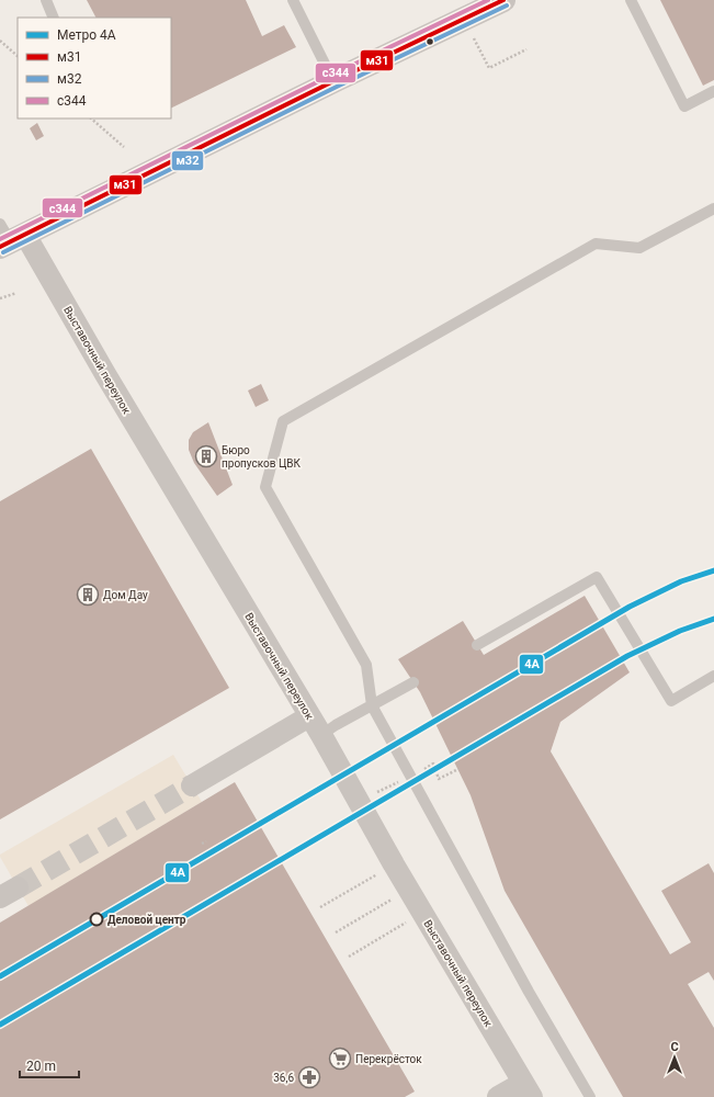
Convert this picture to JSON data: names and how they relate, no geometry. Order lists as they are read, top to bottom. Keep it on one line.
{"streets":{"street":["Выставочный переулок"]},"places":{"building":["Бюро пропусков ЦВК","Дом Дау"],"other":["Деловой центр"],"supermarket":["Перекрёсток"],"pharmacy":["36,6"]},"lines":["transit line м31","transit line с344","transit line м32","metro line 4А"],"legend":["Метро 4А","м31","м32","с344"],"scale_bar":"20 m","north":"top"}
